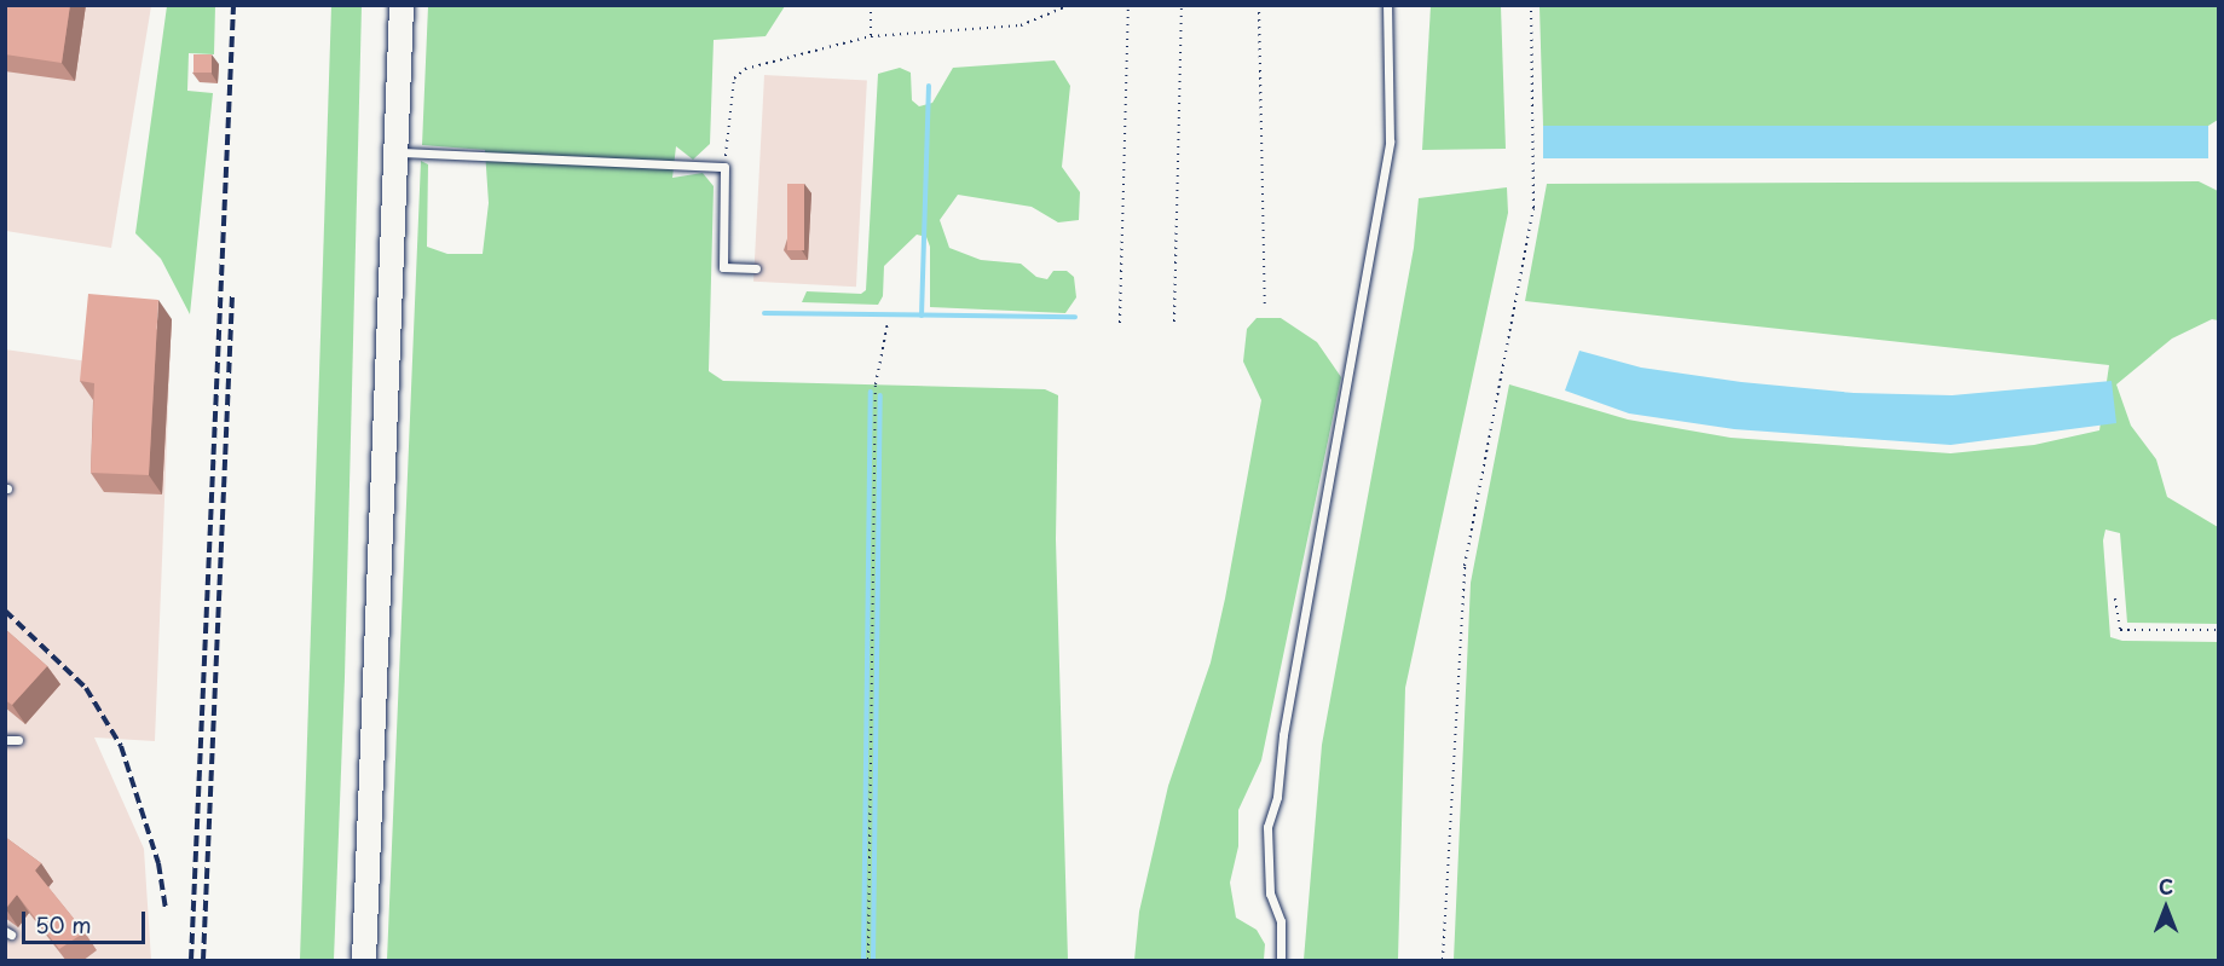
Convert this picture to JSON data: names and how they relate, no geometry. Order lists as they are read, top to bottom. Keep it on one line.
{"scale_bar":"50 m","north":"top"}
